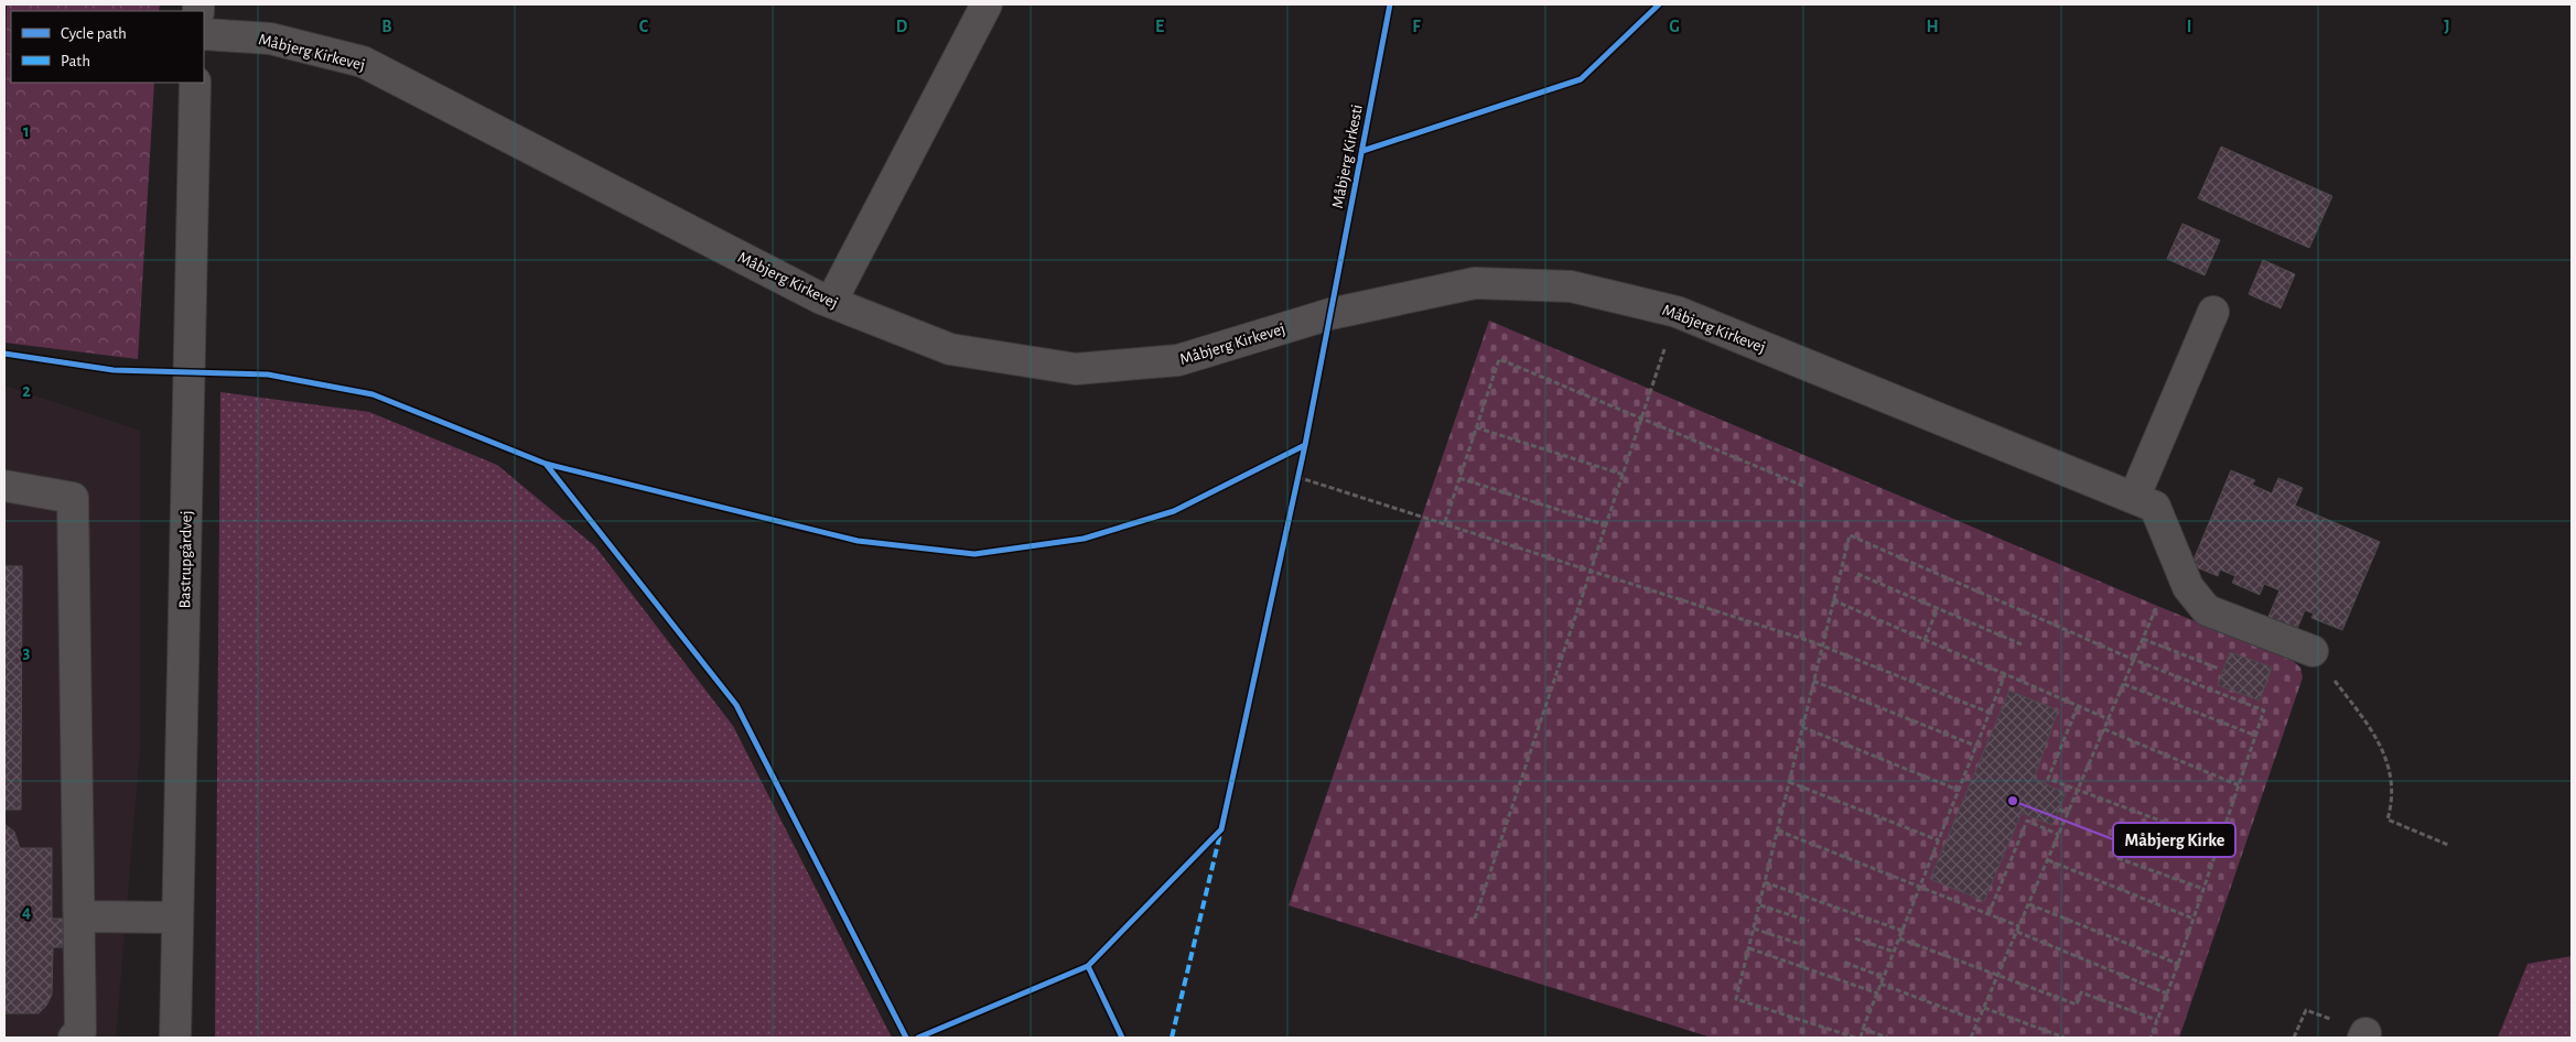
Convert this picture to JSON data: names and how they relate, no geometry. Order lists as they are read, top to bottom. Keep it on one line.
{"streets":{"street":["Måbjerg Kirkevej","Bastrupgårdvej"],"cycle path":["Måbjerg Kirkesti"]},"places":["Måbjerg Kirke"],"legend":["Cycle path","Path"],"grid":{"columns":["B","C","D","E","F","G","H","I","J"],"rows":["1","2","3","4"]}}
